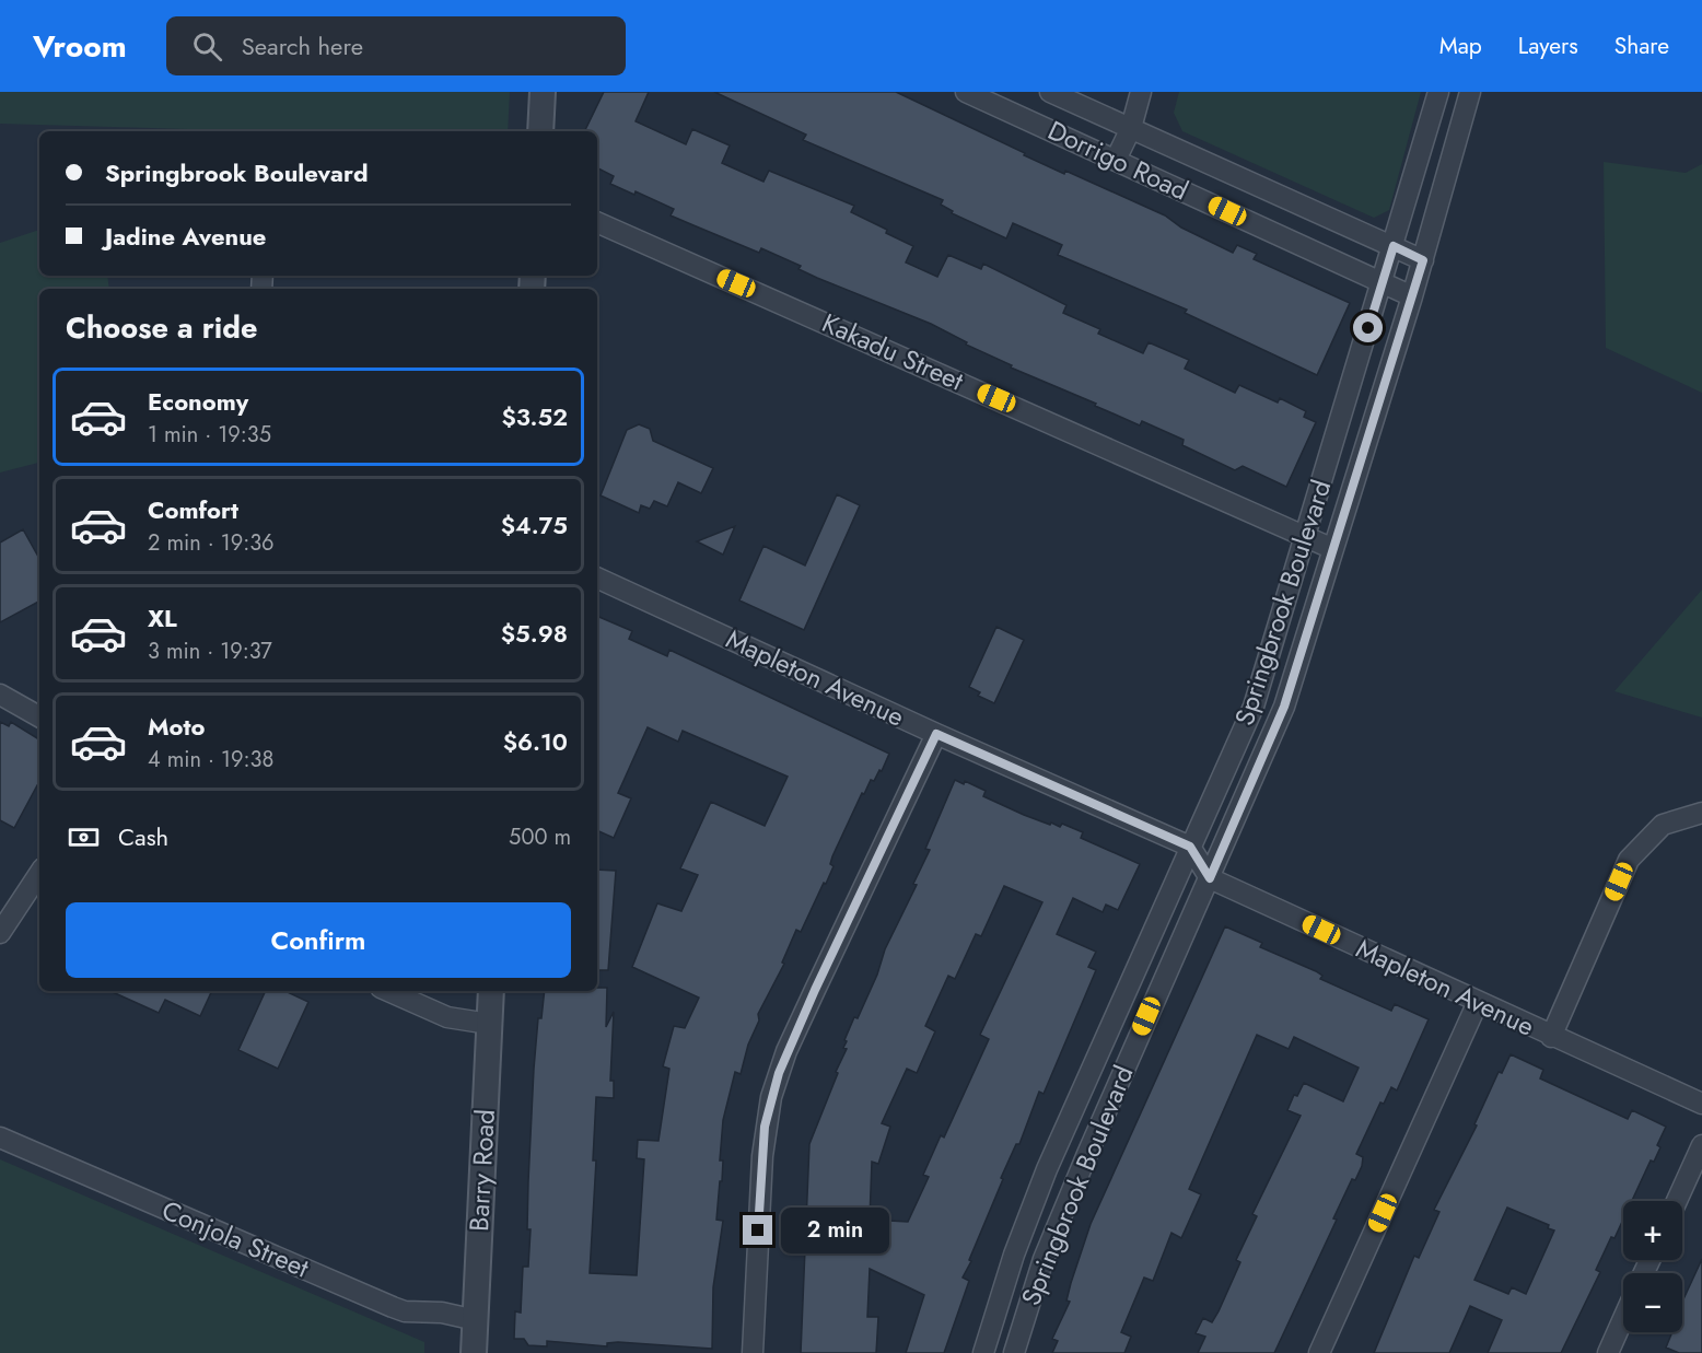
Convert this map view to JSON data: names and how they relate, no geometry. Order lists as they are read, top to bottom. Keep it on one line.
{"streets":{"street":["Dorrigo Road","Kakadu Street","Springbrook Boulevard","Mapleton Avenue","Barry Road","Conjola Street"]},"crossings":[["Dorrigo Road","Springbrook Boulevard"],["Kakadu Street","Springbrook Boulevard"],["Springbrook Boulevard","Mapleton Avenue"],["Barry Road","Conjola Street"]],"page":{"header":"Vroom","search":"Search here","nav":["Map","Layers","Share"],"banner":["Springbrook Boulevard","Jadine Avenue"],"heading":"Choose a ride","list":[{"name":"Economy","note":"1 min · 19:35","value":"$3.52"},{"name":"Comfort","note":"2 min · 19:36","value":"$4.75"},{"name":"XL","note":"3 min · 19:37","value":"$5.98"},{"name":"Moto","note":"4 min · 19:38","value":"$6.10"}],"pay":["Cash","500 m"],"buttons":"Confirm","map_buttons":["+","−"],"bubble":"2 min"}}
